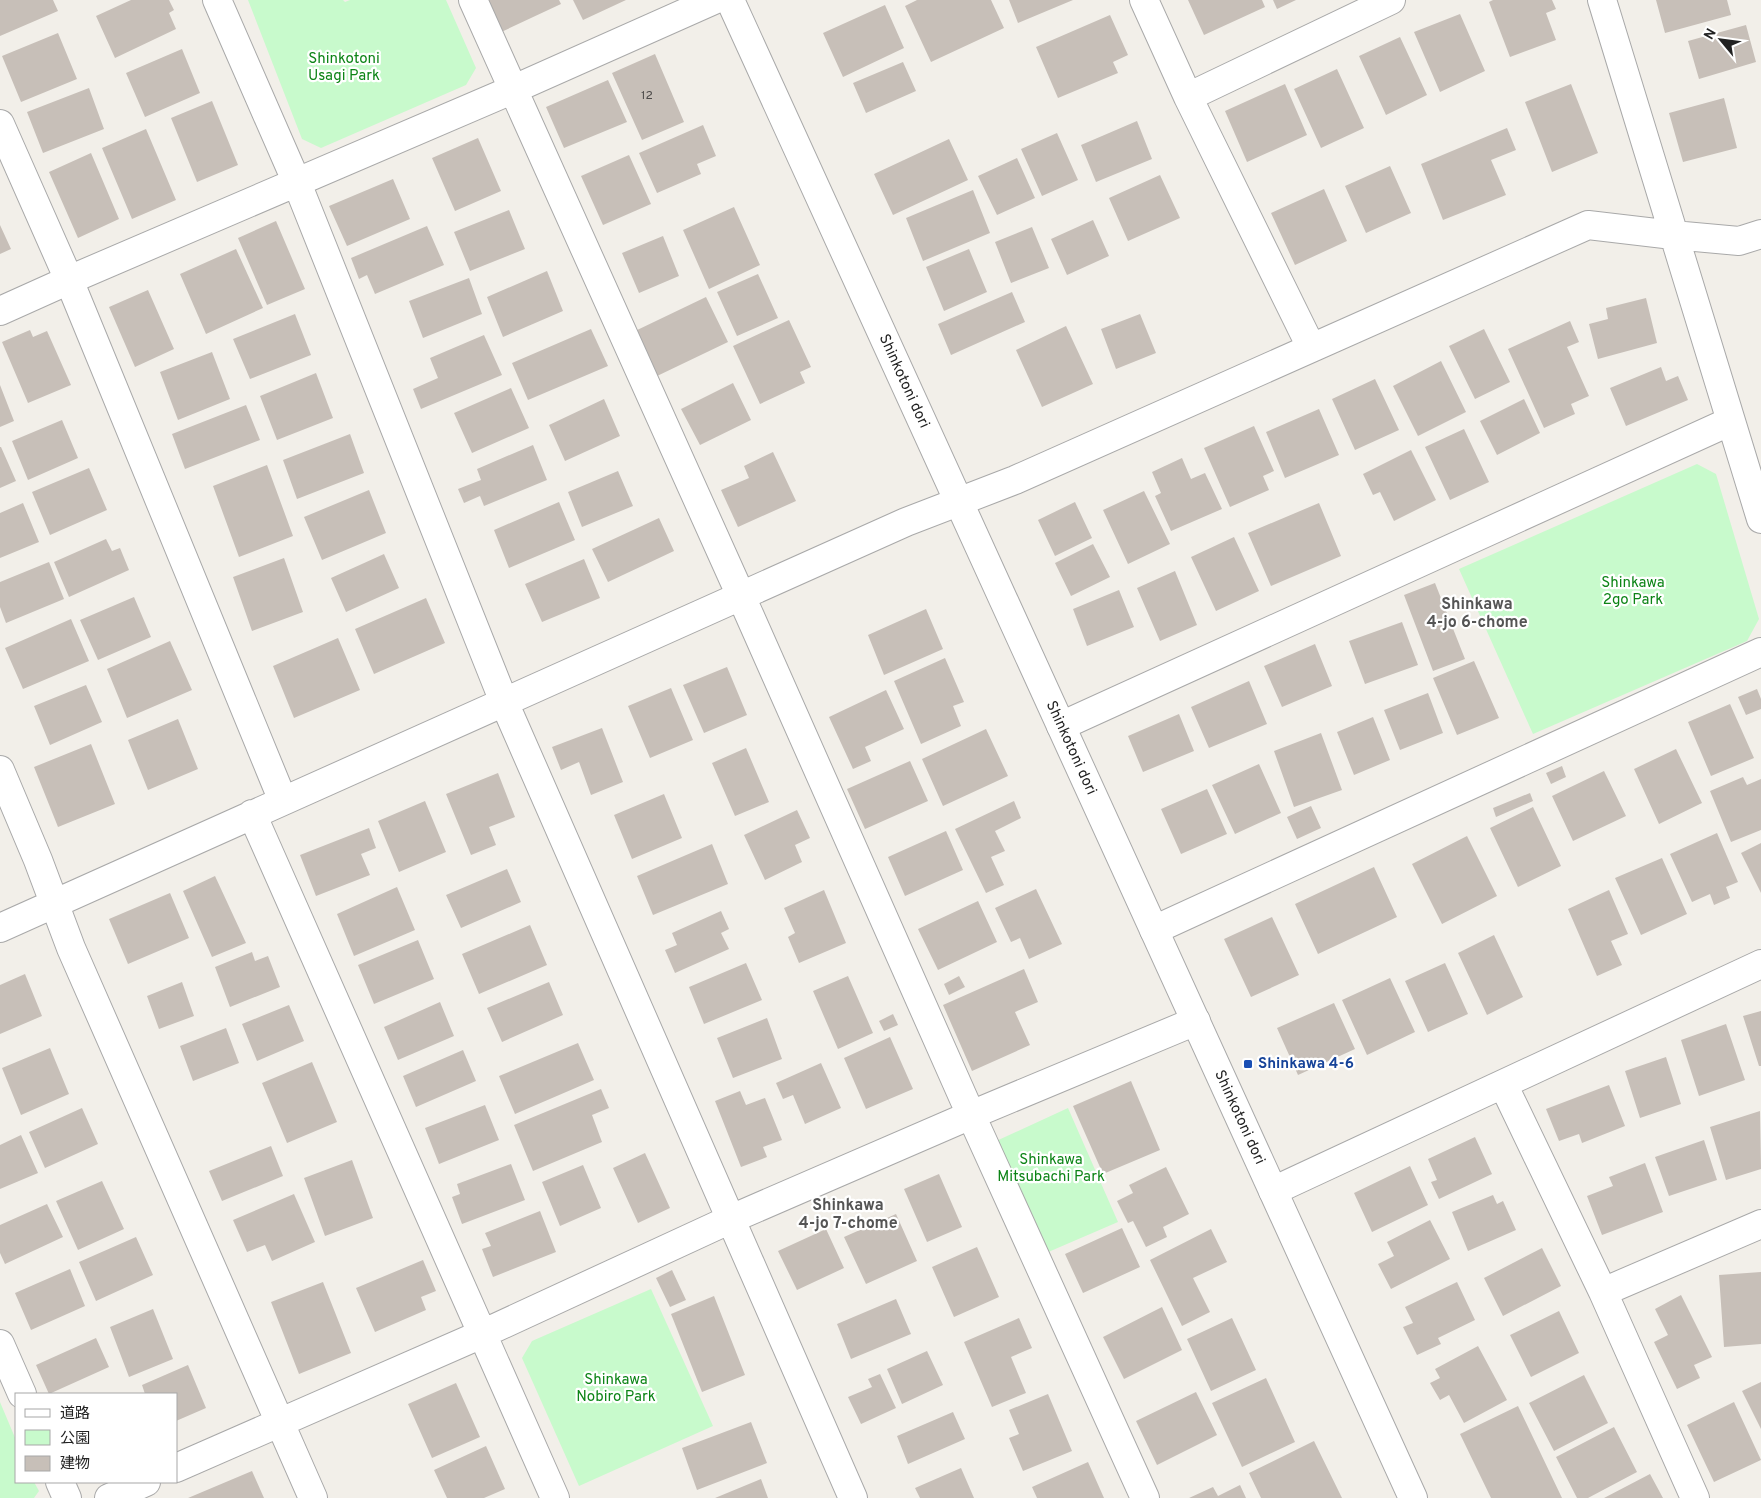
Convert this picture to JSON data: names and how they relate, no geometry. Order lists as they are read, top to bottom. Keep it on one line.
{"streets":{"street":["Shinkotoni dori"]},"districts":["Shinkawa 4-jo 6-chome","Shinkawa 4-jo 7-chome"],"parks":["Shinkotoni Usagi Park","Shinkawa 2go Park","Shinkawa Mitsubachi Park","Shinkawa Nobiro Park"],"places":{"transit":["Shinkawa 4-6"]},"house_numbers":["12"],"legend":["道路","公園","建物"],"north":"top left"}
